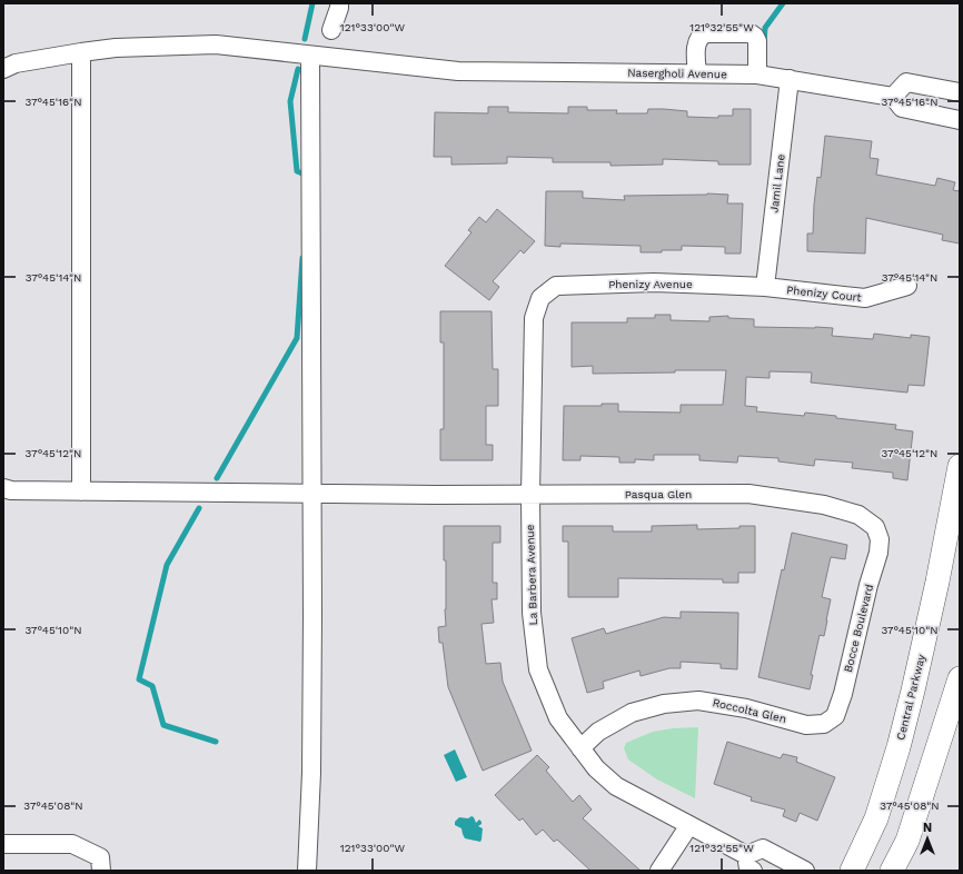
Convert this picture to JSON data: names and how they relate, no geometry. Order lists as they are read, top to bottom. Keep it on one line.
{"streets":{"main road":["Central Parkway"],"street":["Nasergholi Avenue","Jamil Lane","Phenizy Avenue","Phenizy Court","Pasqua Glen","La Barbera Avenue","Bocce Boulevard","Roccolta Glen"]},"crossings":[["Nasergholi Avenue","Jamil Lane"],["Jamil Lane","Phenizy Avenue"],["Jamil Lane","Phenizy Court"],["Phenizy Avenue","Phenizy Court"],["Phenizy Avenue","La Barbera Avenue"],["Pasqua Glen","La Barbera Avenue"],["Pasqua Glen","Bocce Boulevard"],["La Barbera Avenue","Roccolta Glen"],["Bocce Boulevard","Roccolta Glen"]],"north":"top","coordinates":["121°33'00\"W","121°32'55\"W","37°45'16\"N","37°45'14\"N","37°45'12\"N","37°45'10\"N","37°45'08\"N"]}
